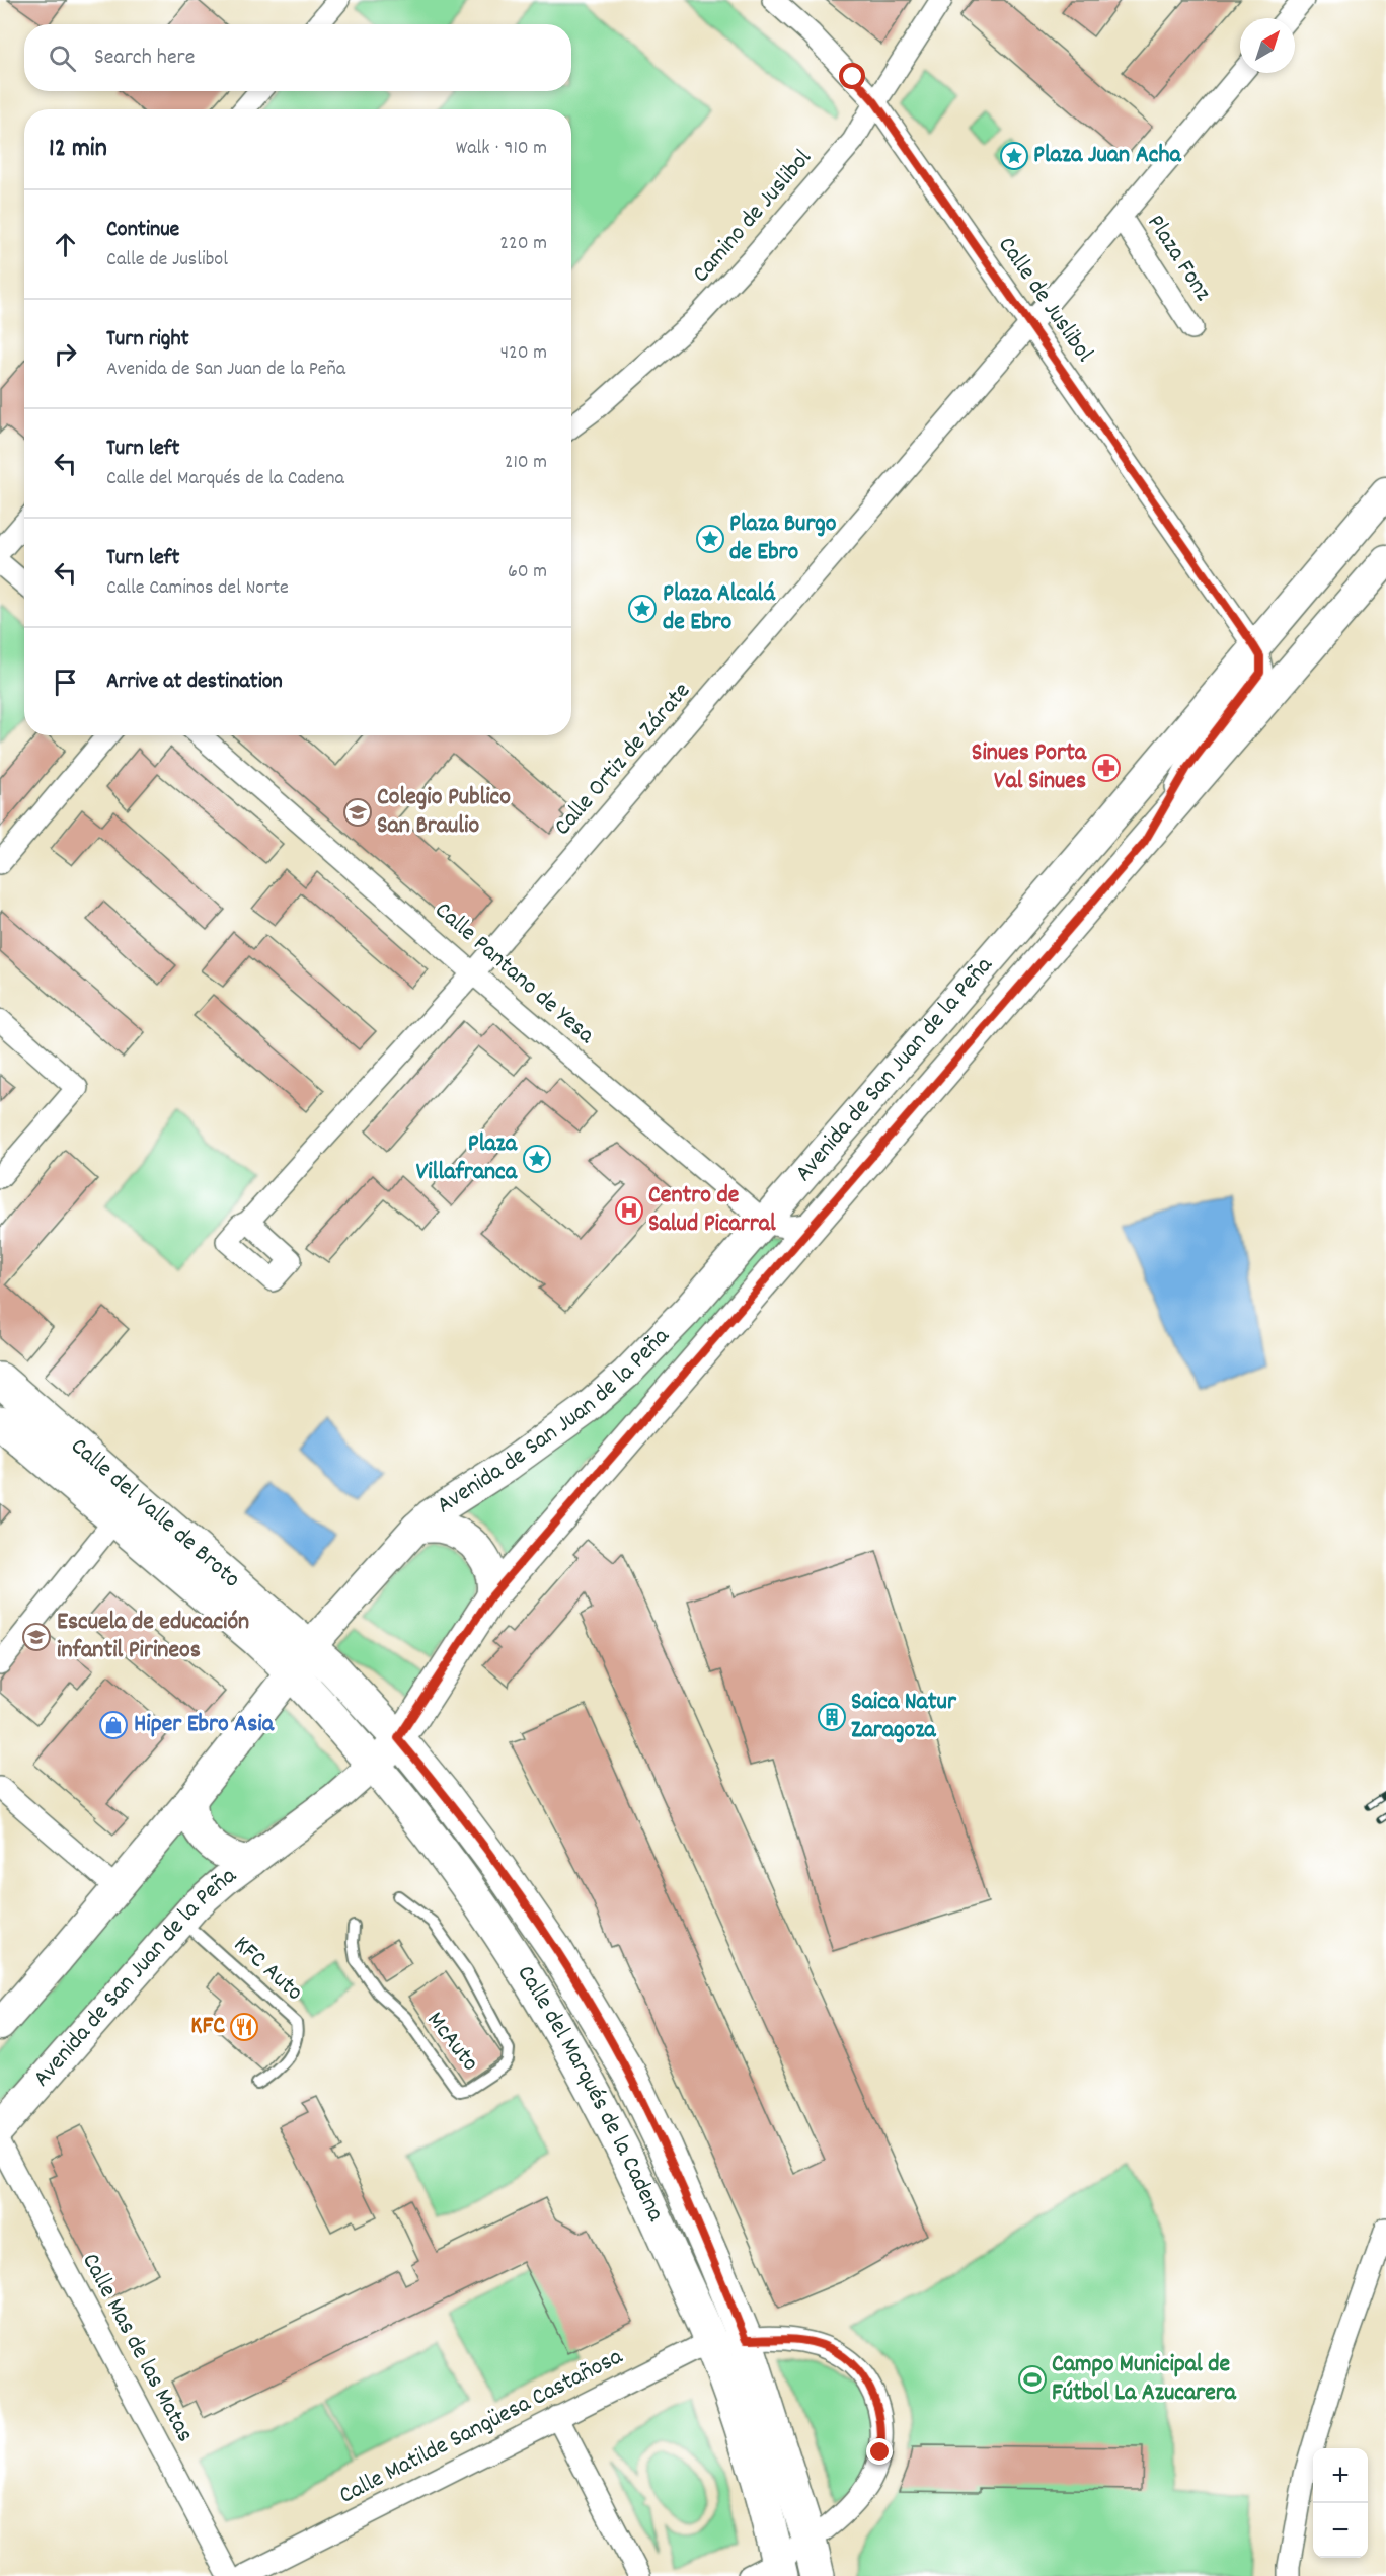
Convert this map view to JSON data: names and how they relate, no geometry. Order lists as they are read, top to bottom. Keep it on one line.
{"streets":{"main road":["Avenida de San Juan de la Peña","Calle del Valle de Broto","Calle del Marqués de la Cadena"],"street":["Camino de Juslibol","Plaza Fonz","Calle de Juslibol","Calle Ortiz de Zárate","Calle Pantano de Yesa","Calle Mas de las Matas","Calle Matilde Sangüesa Castañosa"],"lane":["KFC Auto","McAuto"]},"crossings":[["Camino de Juslibol","Calle de Juslibol"],["Plaza Fonz","Calle Ortiz de Zárate"],["Calle de Juslibol","Calle Ortiz de Zárate"],["Calle de Juslibol","Avenida de San Juan de la Peña"],["Calle Ortiz de Zárate","Calle Pantano de Yesa"],["Calle Pantano de Yesa","Avenida de San Juan de la Peña"],["Avenida de San Juan de la Peña","Calle del Valle de Broto"],["Avenida de San Juan de la Peña","KFC Auto"],["Avenida de San Juan de la Peña","Calle del Marqués de la Cadena"],["Calle del Valle de Broto","Calle del Marqués de la Cadena"],["Calle del Marqués de la Cadena","Calle Matilde Sangüesa Castañosa"]],"places":{"place":["Plaza Juan Acha","Plaza Burgo de Ebro","Plaza Alcalá de Ebro","Plaza Villafranca"],"pharmacy":["Sinues Porta Val Sinues"],"school or university":["Colegio Publico San Braulio","Escuela de educación infantil Pirineos"],"hospital":["Centro de Salud Picarral"],"building":["Saica Natur Zaragoza"],"shop":["Hiper Ebro Asia"],"restaurant":["KFC"],"sports":["Campo Municipal de Fútbol La Azucarera"]},"north":"top right","page":{"search":"Search here","heading":["12 min","Walk · 910 m"],"list":[["Continue","Calle de Juslibol","220 m"],["Turn right","Avenida de San Juan de la Peña","420 m"],["Turn left","Calle del Marqués de la Cadena","210 m"],["Turn left","Calle Caminos del Norte","60 m"],"Arrive at destination"],"map_buttons":["+","−"]}}
